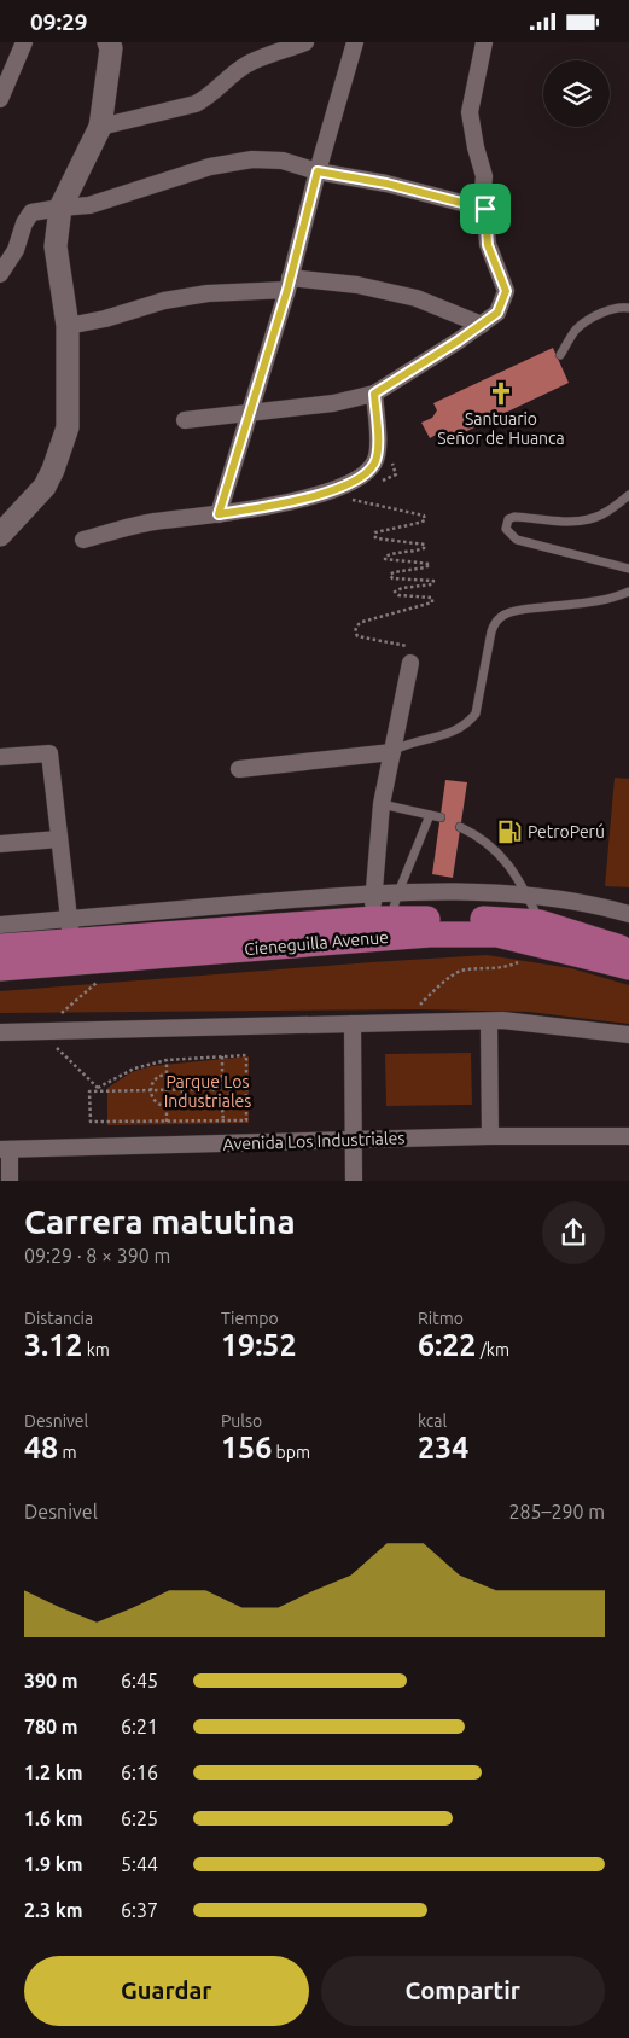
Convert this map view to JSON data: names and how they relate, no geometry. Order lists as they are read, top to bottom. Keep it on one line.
{"streets":{"main road":["Cieneguilla Avenue"],"street":["Avenida Los Industriales"]},"parks":["Parque Los Industriales"],"places":{"church":["Santuario Señor de Huanca"],"fuel station":["PetroPerú"]},"page":{"status":"09:29","heading":["Carrera matutina","09:29 · 8 × 390 m"],"stats":[["Distancia","3.12 km"],["Tiempo","19:52"],["Ritmo","6:22 /km"],["Desnivel","48 m"],["Pulso","156 bpm"],["kcal","234"]],"chart":["Desnivel","285–290 m"],"list":[{"name":"390 m","note":"6:45"},{"name":"780 m","note":"6:21"},{"name":"1.2 km","note":"6:16"},{"name":"1.6 km","note":"6:25"},{"name":"1.9 km","note":"5:44"},{"name":"2.3 km","note":"6:37"}],"buttons":["Guardar","Compartir"]}}
